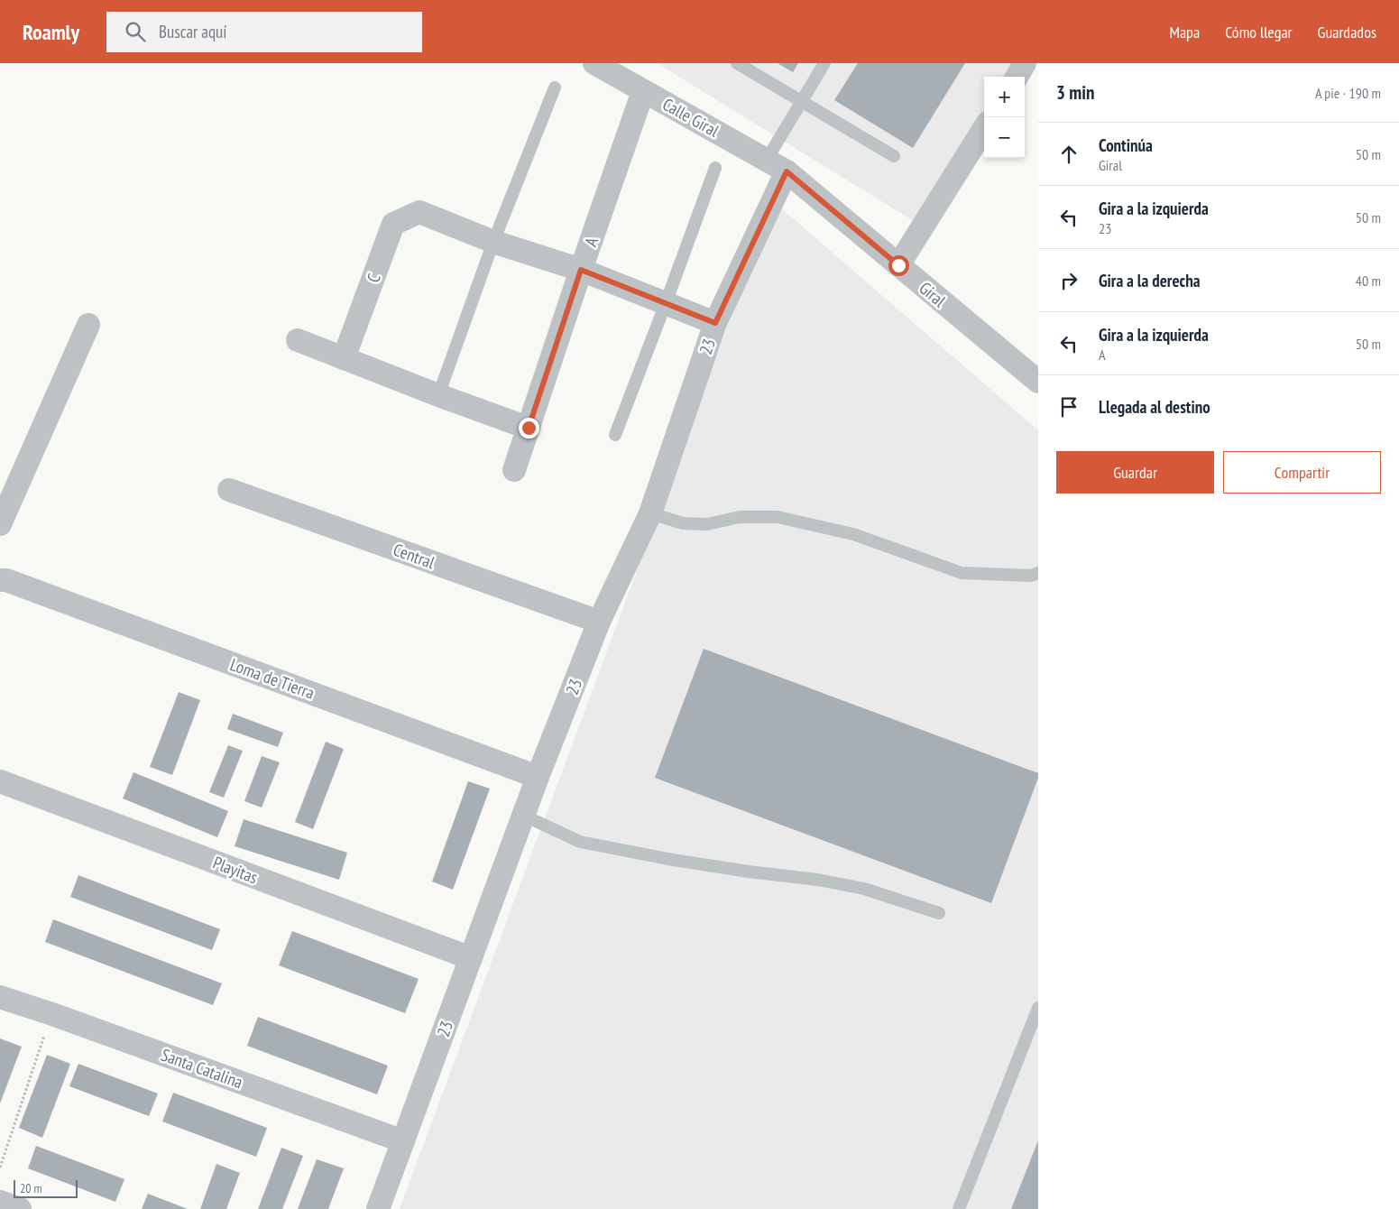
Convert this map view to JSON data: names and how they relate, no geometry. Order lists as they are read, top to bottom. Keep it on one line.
{"streets":{"street":["Calle Giral","A","C","Giral","23","Central","Loma de Tierra","Playitas","Santa Catalina"]},"crossings":[["Calle Giral","A"],["Calle Giral","Giral"],["Calle Giral","23"],["Giral","23"],["23","Central"],["23","Loma de Tierra"],["23","Playitas"],["23","Santa Catalina"]],"scale_bar":"20 m","page":{"header":"Roamly","search":"Buscar aquí","nav":["Mapa","Cómo llegar","Guardados"],"heading":["3 min","A pie · 190 m"],"map_buttons":["+","−"],"list":[["Continúa","Giral","50 m"],["Gira a la izquierda","23","50 m"],["Gira a la derecha","40 m"],["Gira a la izquierda","A","50 m"],"Llegada al destino"],"buttons":["Guardar","Compartir"],"scale":"20 m"}}
